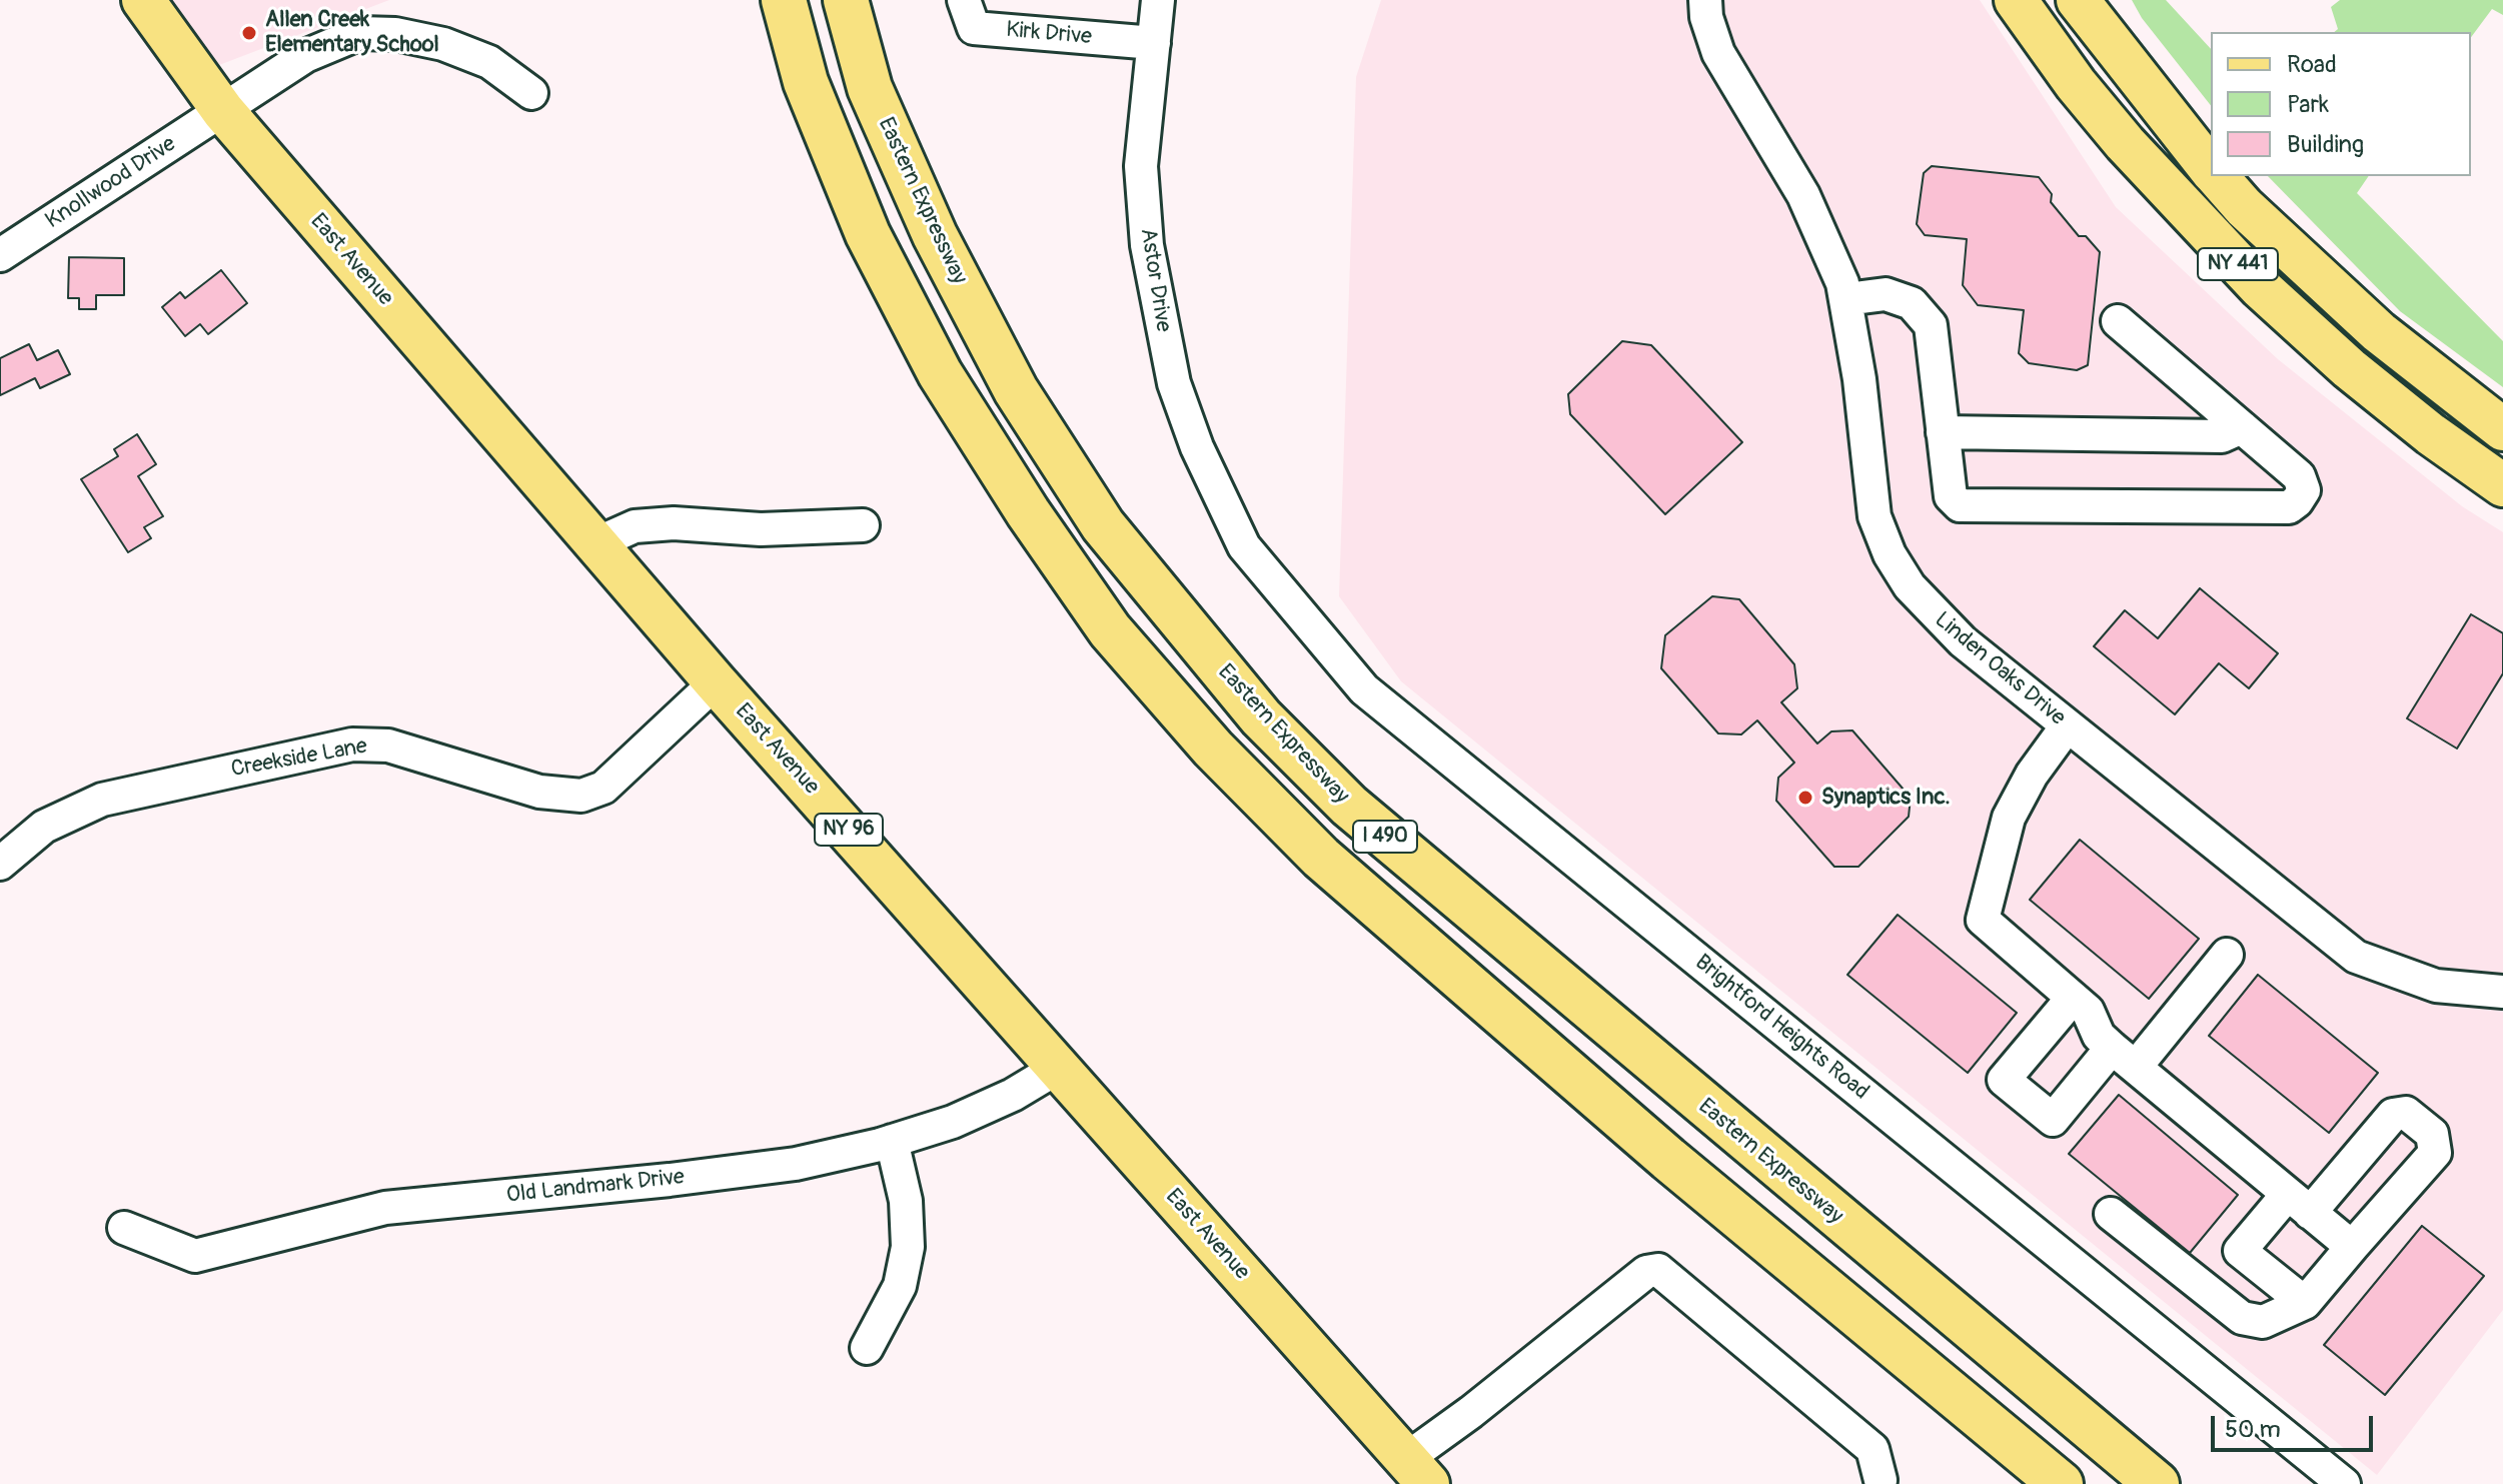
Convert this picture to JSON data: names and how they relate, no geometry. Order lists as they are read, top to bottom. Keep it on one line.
{"streets":{"highway":["Eastern Expressway","I 490"],"main road":["East Avenue","NY 441","NY 96"],"street":["Kirk Drive","Knollwood Drive","Astor Drive","Linden Oaks Drive","Creekside Lane","Brightford Heights Road","Old Landmark Drive"]},"crossings":[["Kirk Drive","Astor Drive"],["Knollwood Drive","East Avenue"],["East Avenue","Creekside Lane"],["East Avenue","Old Landmark Drive"],["Astor Drive","Brightford Heights Road"]],"places":["Allen Creek Elementary School","Synaptics Inc."],"legend":["Road","Park","Building"],"scale_bar":"50 m"}
